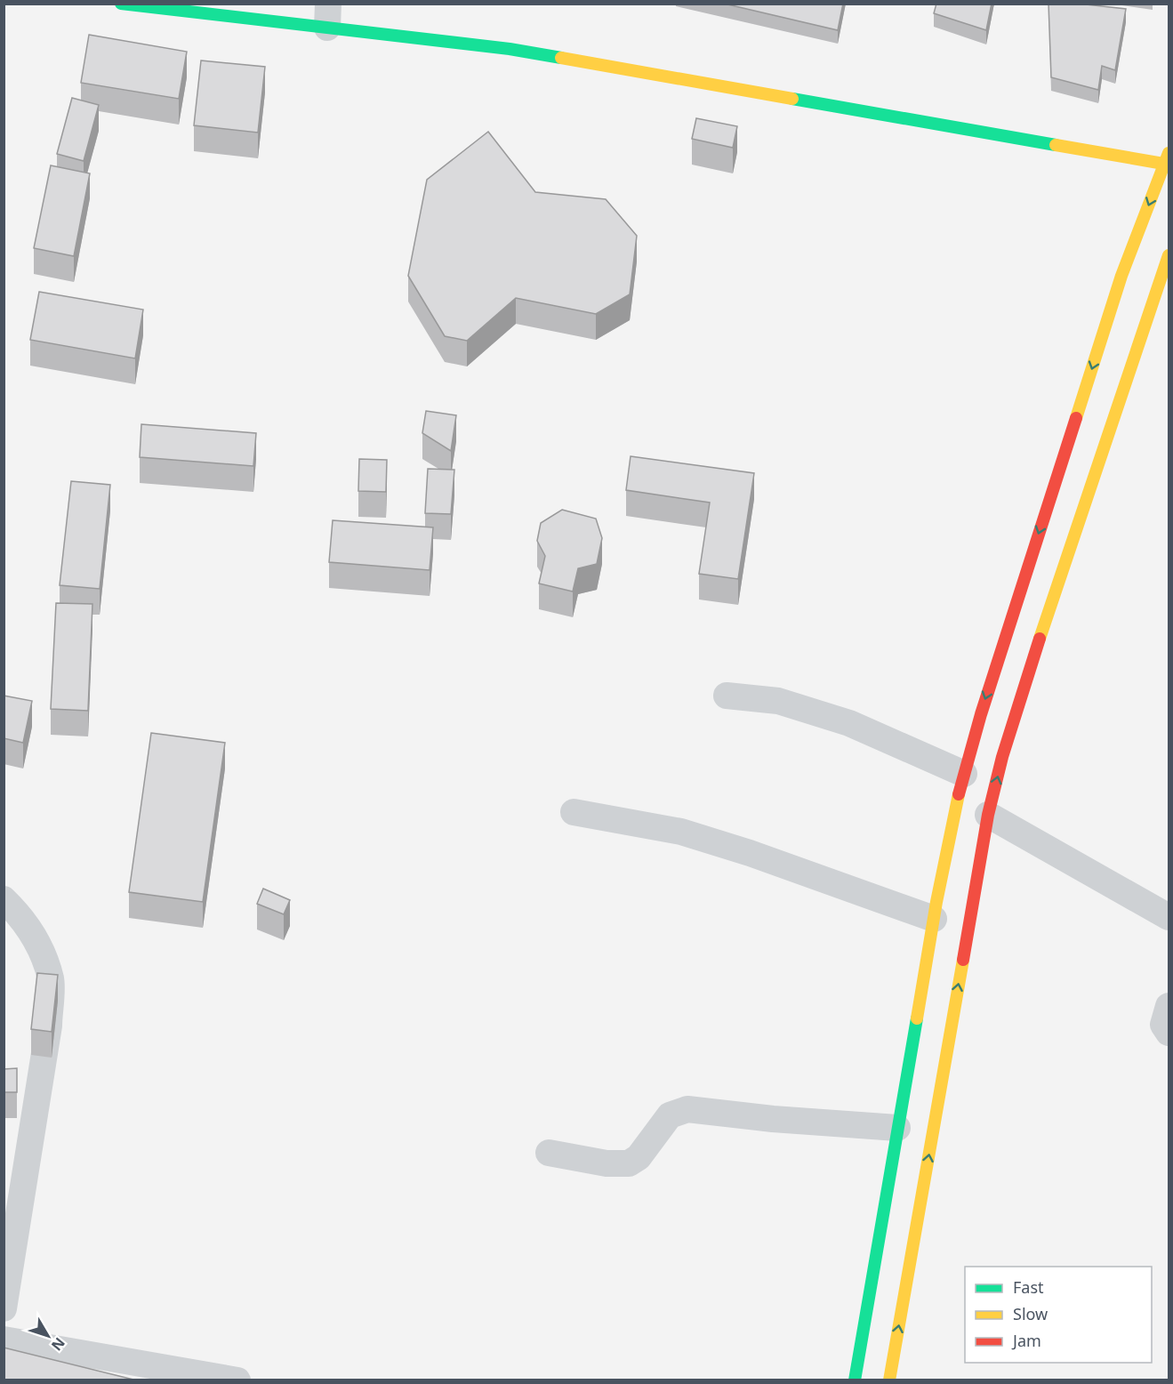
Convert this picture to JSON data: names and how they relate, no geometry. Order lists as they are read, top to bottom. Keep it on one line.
{"legend":["Fast","Slow","Jam"],"north":"bottom right"}
